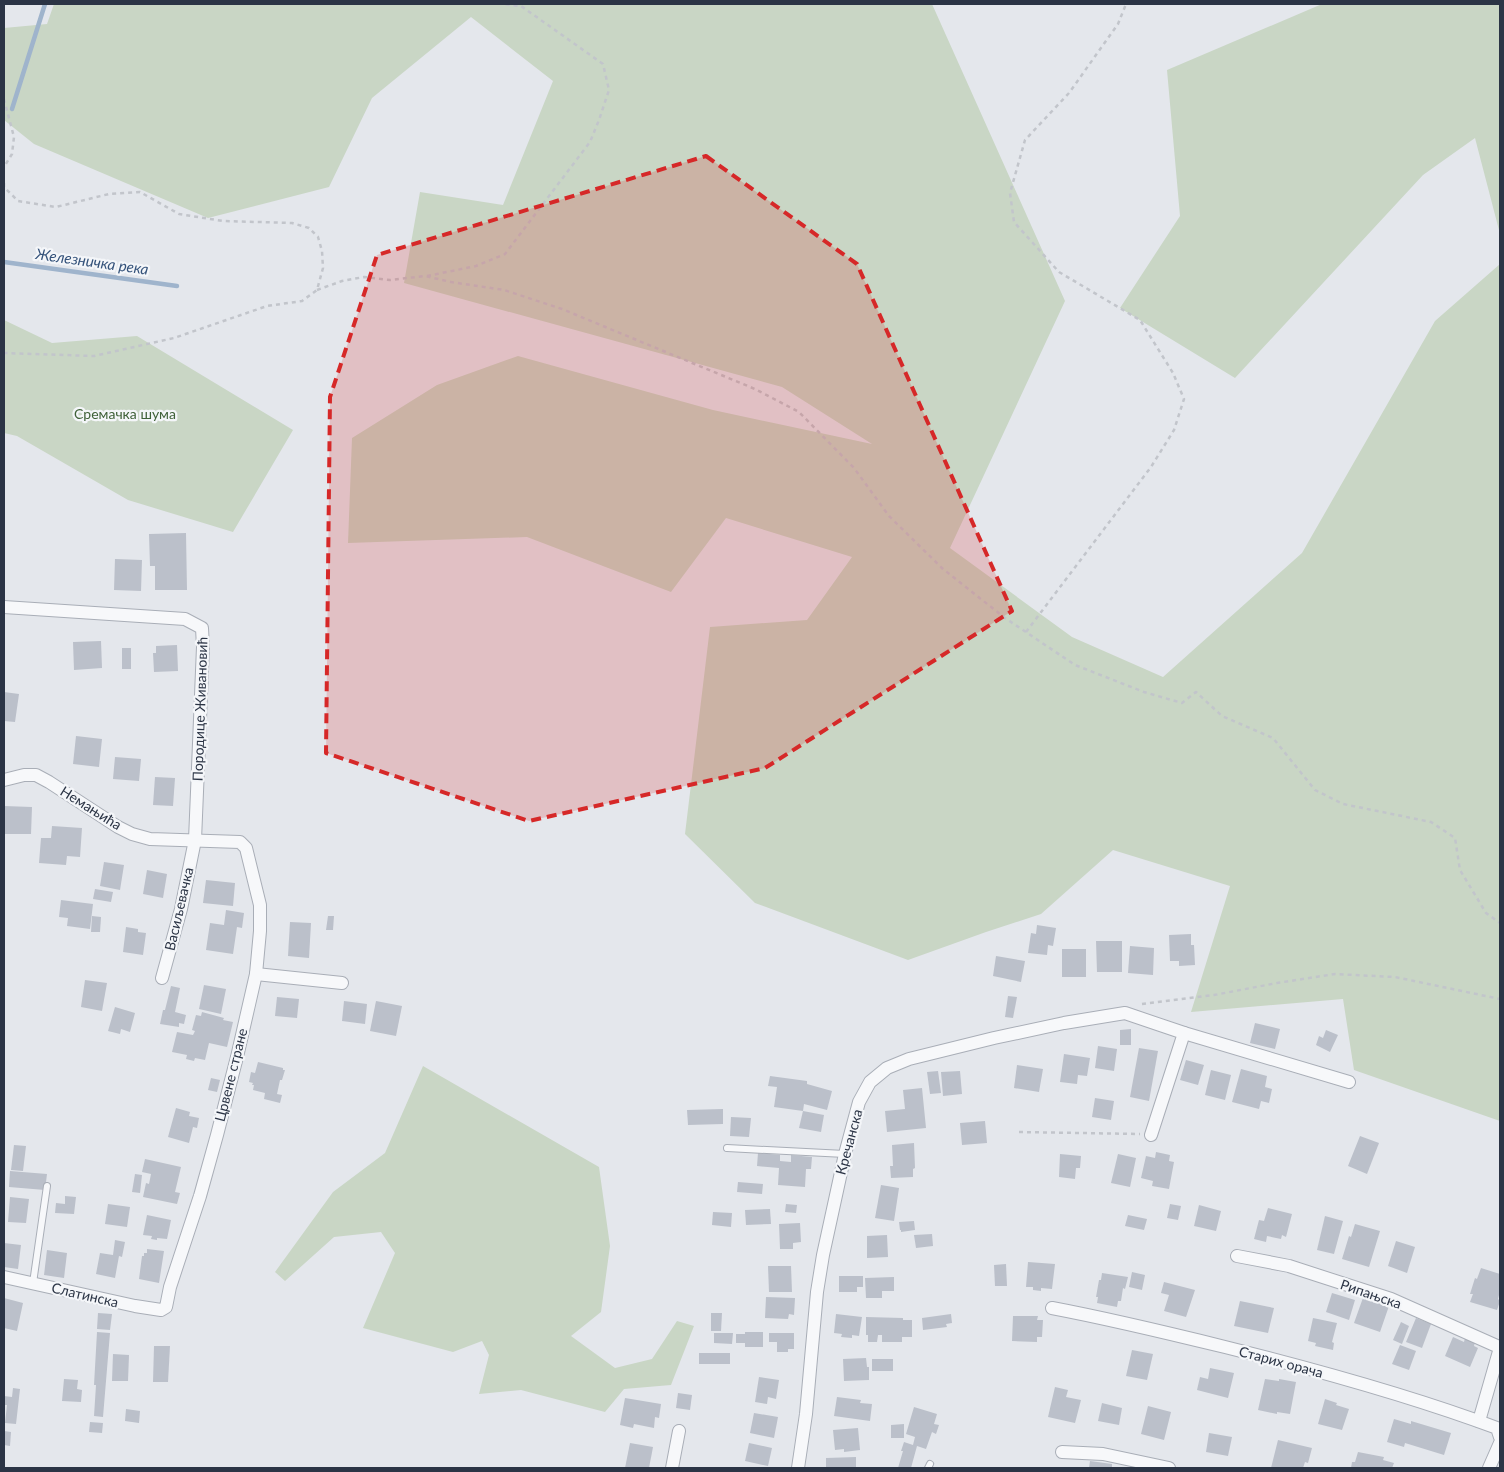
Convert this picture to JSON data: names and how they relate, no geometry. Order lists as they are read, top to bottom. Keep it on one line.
{"streets":{"street":["Породице Живановић","Немањића","Васиљевачка","Црвене стране","Кречанска","Рипањска","Слатинска","Старих орача"]},"crossings":[["Породице Живановић","Немањића"],["Породице Живановић","Васиљевачка"],["Немањића","Васиљевачка"],["Немањића","Црвене стране"],["Црвене стране","Слатинска"],["Рипањска","Старих орача"]],"water":["Железничка река"],"parks":["Сремачка шума"]}
